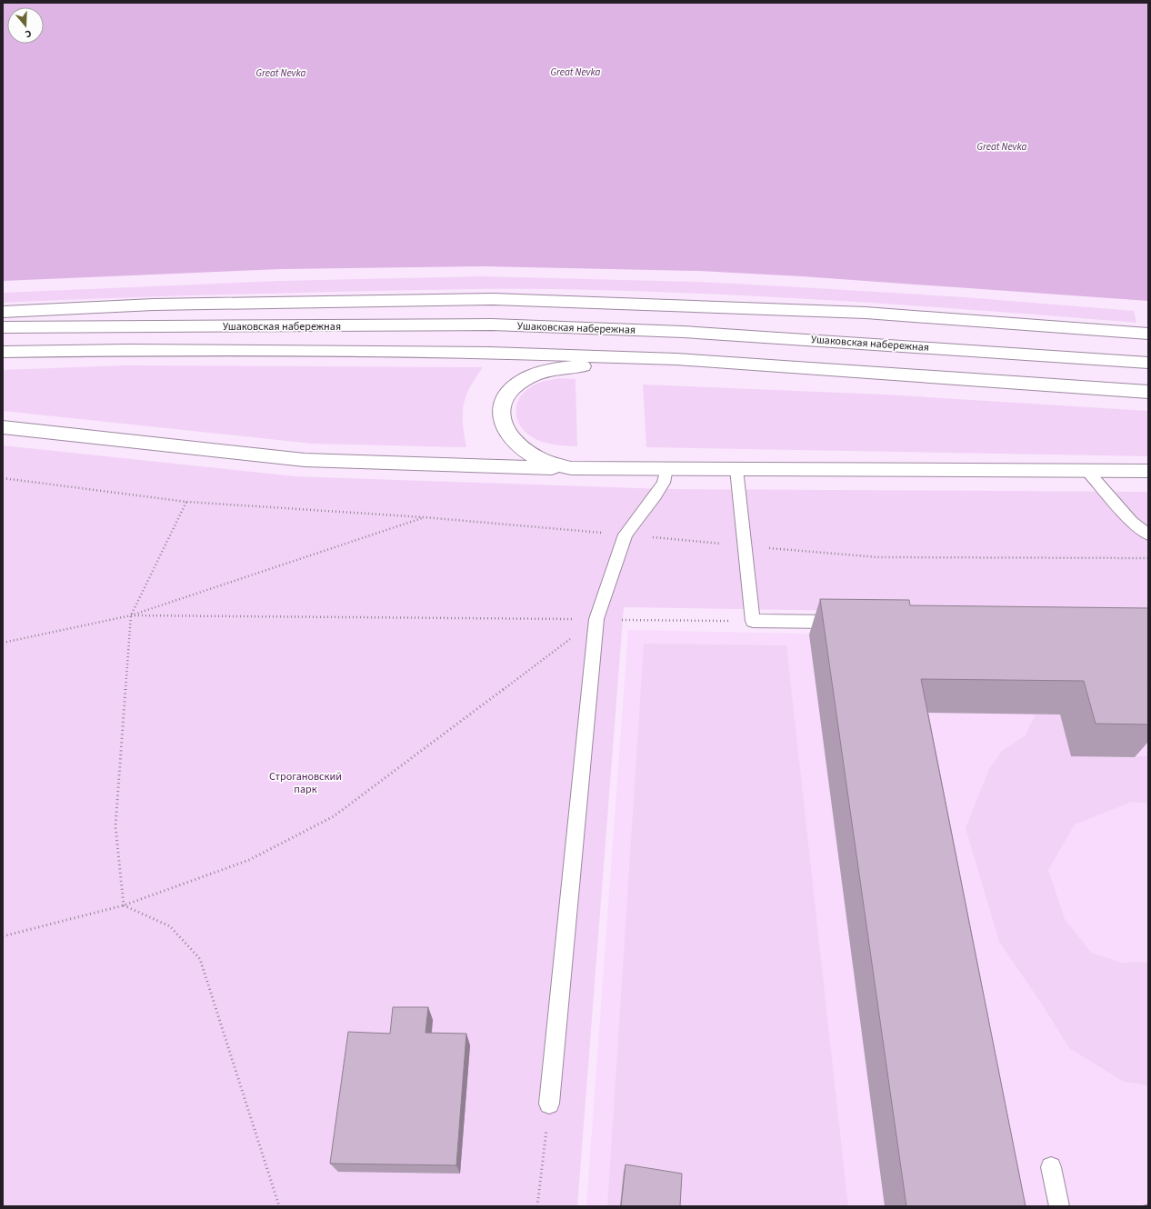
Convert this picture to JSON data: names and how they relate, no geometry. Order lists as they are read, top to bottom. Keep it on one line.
{"streets":{"main road":["Ушаковская набережная"]},"water":["Great Nevka"],"parks":["Строгановский парк"],"north":"bottom"}
